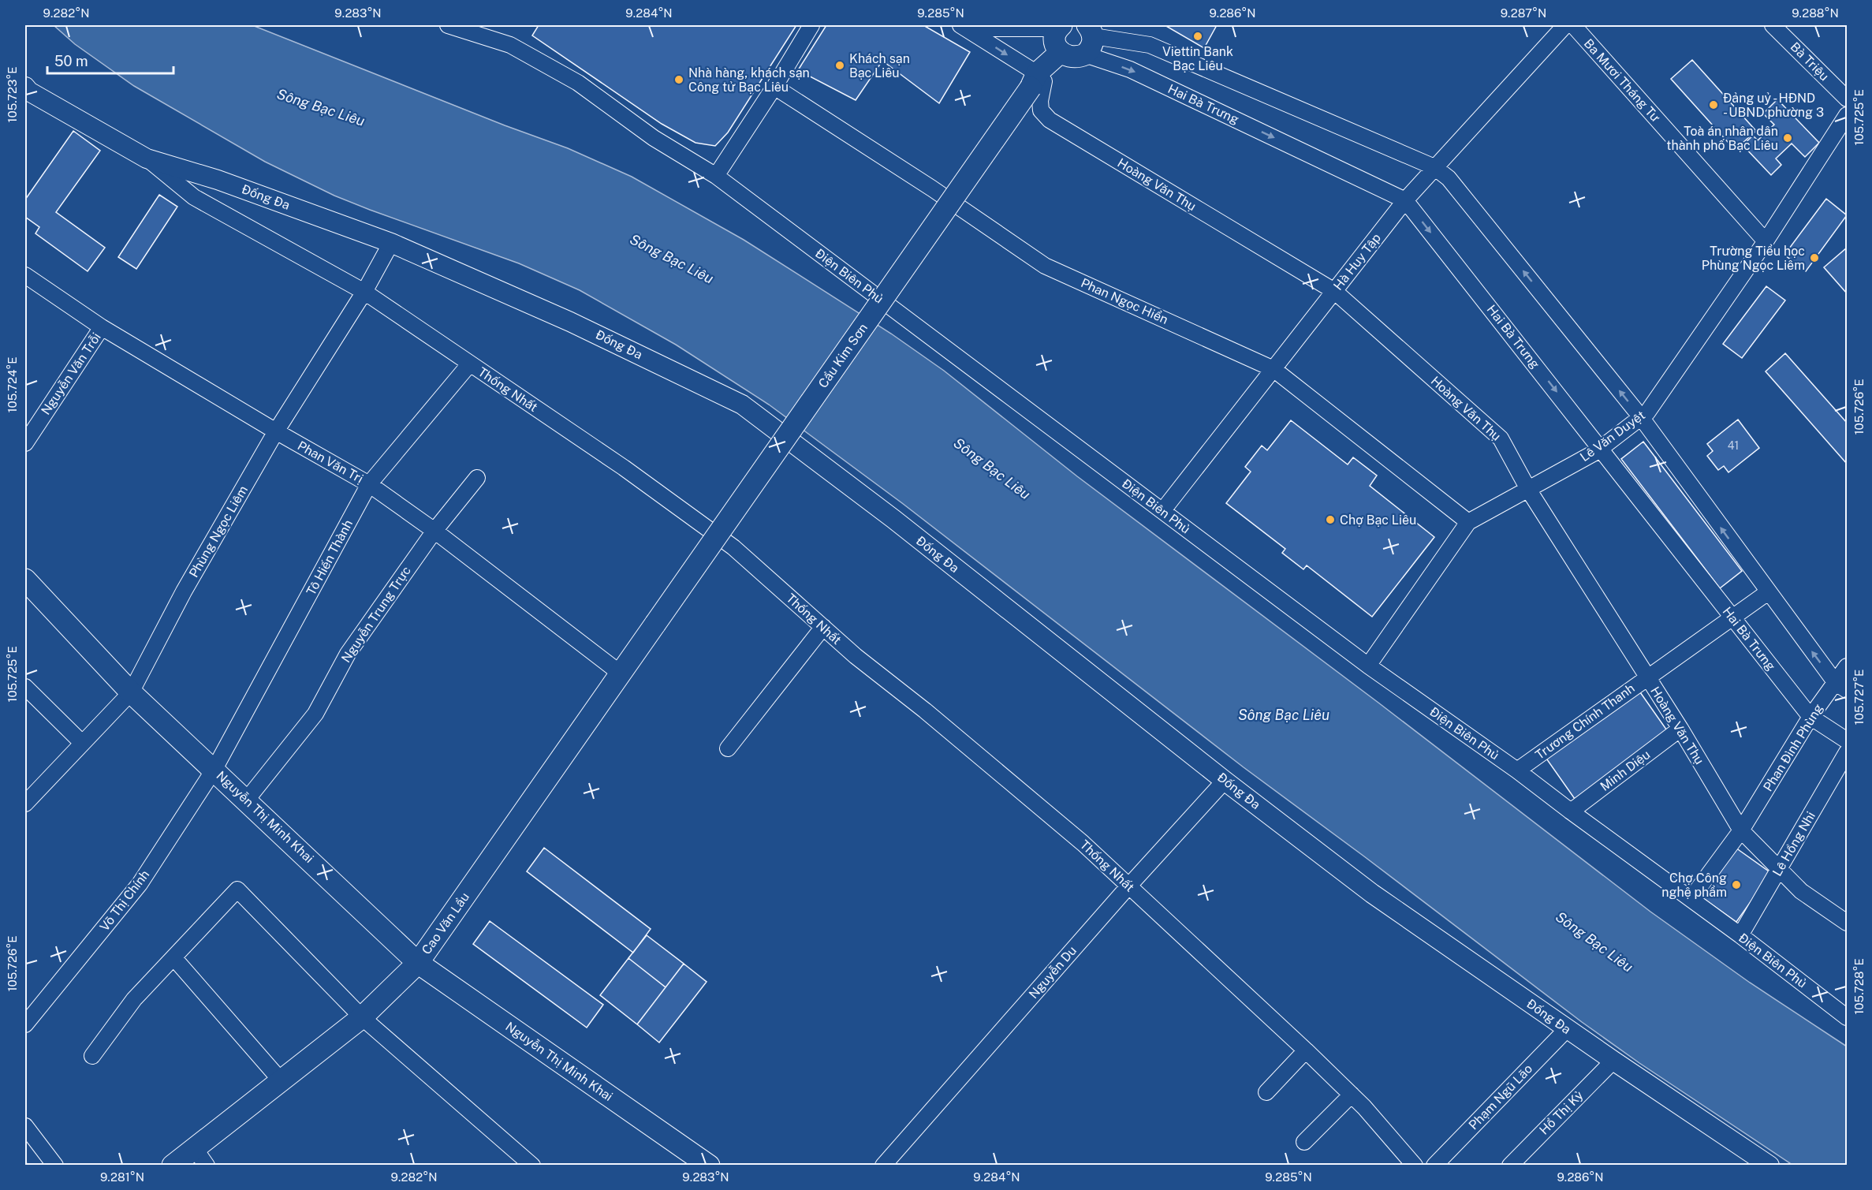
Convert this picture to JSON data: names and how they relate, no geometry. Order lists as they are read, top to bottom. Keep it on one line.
{"streets":{"main road":["Cầu Kim Sơn","Nguyễn Thị Minh Khai","Cao Văn Lầu"],"street":["Bà Triệu","Ba Mươi Tháng Tư","Hai Bà Trưng","Hoàng Văn Thụ","Đống Đa","Hà Huy Tập","Điện Biên Phủ","Phan Ngọc Hiển","Nguyễn Văn Trỗi","Thống Nhất","Lê Văn Duyệt","Phan Văn Trị","Phùng Ngọc Liêm","Tô Hiến Thành","Nguyễn Trung Trực","Trương Chính Thanh","Phan Đình Phùng","Minh Diệu","Lê Hồng Nhi","Võ Thị Chính","Nguyễn Du","Phạm Ngũ Lão","Hồ Thị Kỷ"]},"crossings":[["Ba Mươi Tháng Tư","Lê Văn Duyệt"],["Hai Bà Trưng","Hà Huy Tập"],["Hai Bà Trưng","Lê Văn Duyệt"],["Hai Bà Trưng","Trương Chính Thanh"],["Hai Bà Trưng","Phan Đình Phùng"],["Hoàng Văn Thụ","Hà Huy Tập"],["Hoàng Văn Thụ","Cầu Kim Sơn"],["Hoàng Văn Thụ","Lê Văn Duyệt"],["Hoàng Văn Thụ","Trương Chính Thanh"],["Hoàng Văn Thụ","Phan Đình Phùng"],["Hoàng Văn Thụ","Minh Diệu"],["Hoàng Văn Thụ","Lê Hồng Nhi"],["Đống Đa","Thống Nhất"],["Đống Đa","Phùng Ngọc Liêm"],["Đống Đa","Nguyễn Du"],["Đống Đa","Phạm Ngũ Lão"],["Đống Đa","Hồ Thị Kỷ"],["Hà Huy Tập","Điện Biên Phủ"],["Hà Huy Tập","Phan Ngọc Hiển"],["Điện Biên Phủ","Lê Văn Duyệt"],["Điện Biên Phủ","Trương Chính Thanh"],["Điện Biên Phủ","Phan Đình Phùng"],["Điện Biên Phủ","Minh Diệu"],["Điện Biên Phủ","Lê Hồng Nhi"],["Phan Ngọc Hiển","Lê Văn Duyệt"],["Cầu Kim Sơn","Cao Văn Lầu"],["Nguyễn Văn Trỗi","Phan Văn Trị"],["Thống Nhất","Phùng Ngọc Liêm"],["Thống Nhất","Tô Hiến Thành"],["Thống Nhất","Nguyễn Du"],["Phan Văn Trị","Phùng Ngọc Liêm"],["Phan Văn Trị","Tô Hiến Thành"],["Phan Văn Trị","Nguyễn Trung Trực"],["Phan Văn Trị","Cao Văn Lầu"],["Phùng Ngọc Liêm","Nguyễn Thị Minh Khai"],["Tô Hiến Thành","Nguyễn Thị Minh Khai"],["Tô Hiến Thành","Võ Thị Chính"],["Nguyễn Trung Trực","Nguyễn Thị Minh Khai"],["Nguyễn Thị Minh Khai","Võ Thị Chính"],["Nguyễn Thị Minh Khai","Cao Văn Lầu"]],"water":["Sông Bạc Liêu"],"places":["Viettin Bank Bạc Liêu","Khách sạn Bạc Liêu","Nhà hàng, khách sạn Công tử Bạc Liêu","Đảng uỷ - HĐND - UBND phường 3","Toà án nhân dân thành phố Bạc Liêu","Trường Tiểu học Phùng Ngọc Liêm","Chợ Bạc Liêu","Chợ Công nghệ phẩm"],"house_numbers":["41"],"scale_bar":"50 m","coordinates":["9.282°N","9.283°N","9.284°N","9.285°N","9.286°N","9.287°N","9.288°N","105.723°E","105.725°E","105.724°E","105.726°E","105.727°E","105.728°E","9.281°N"]}
